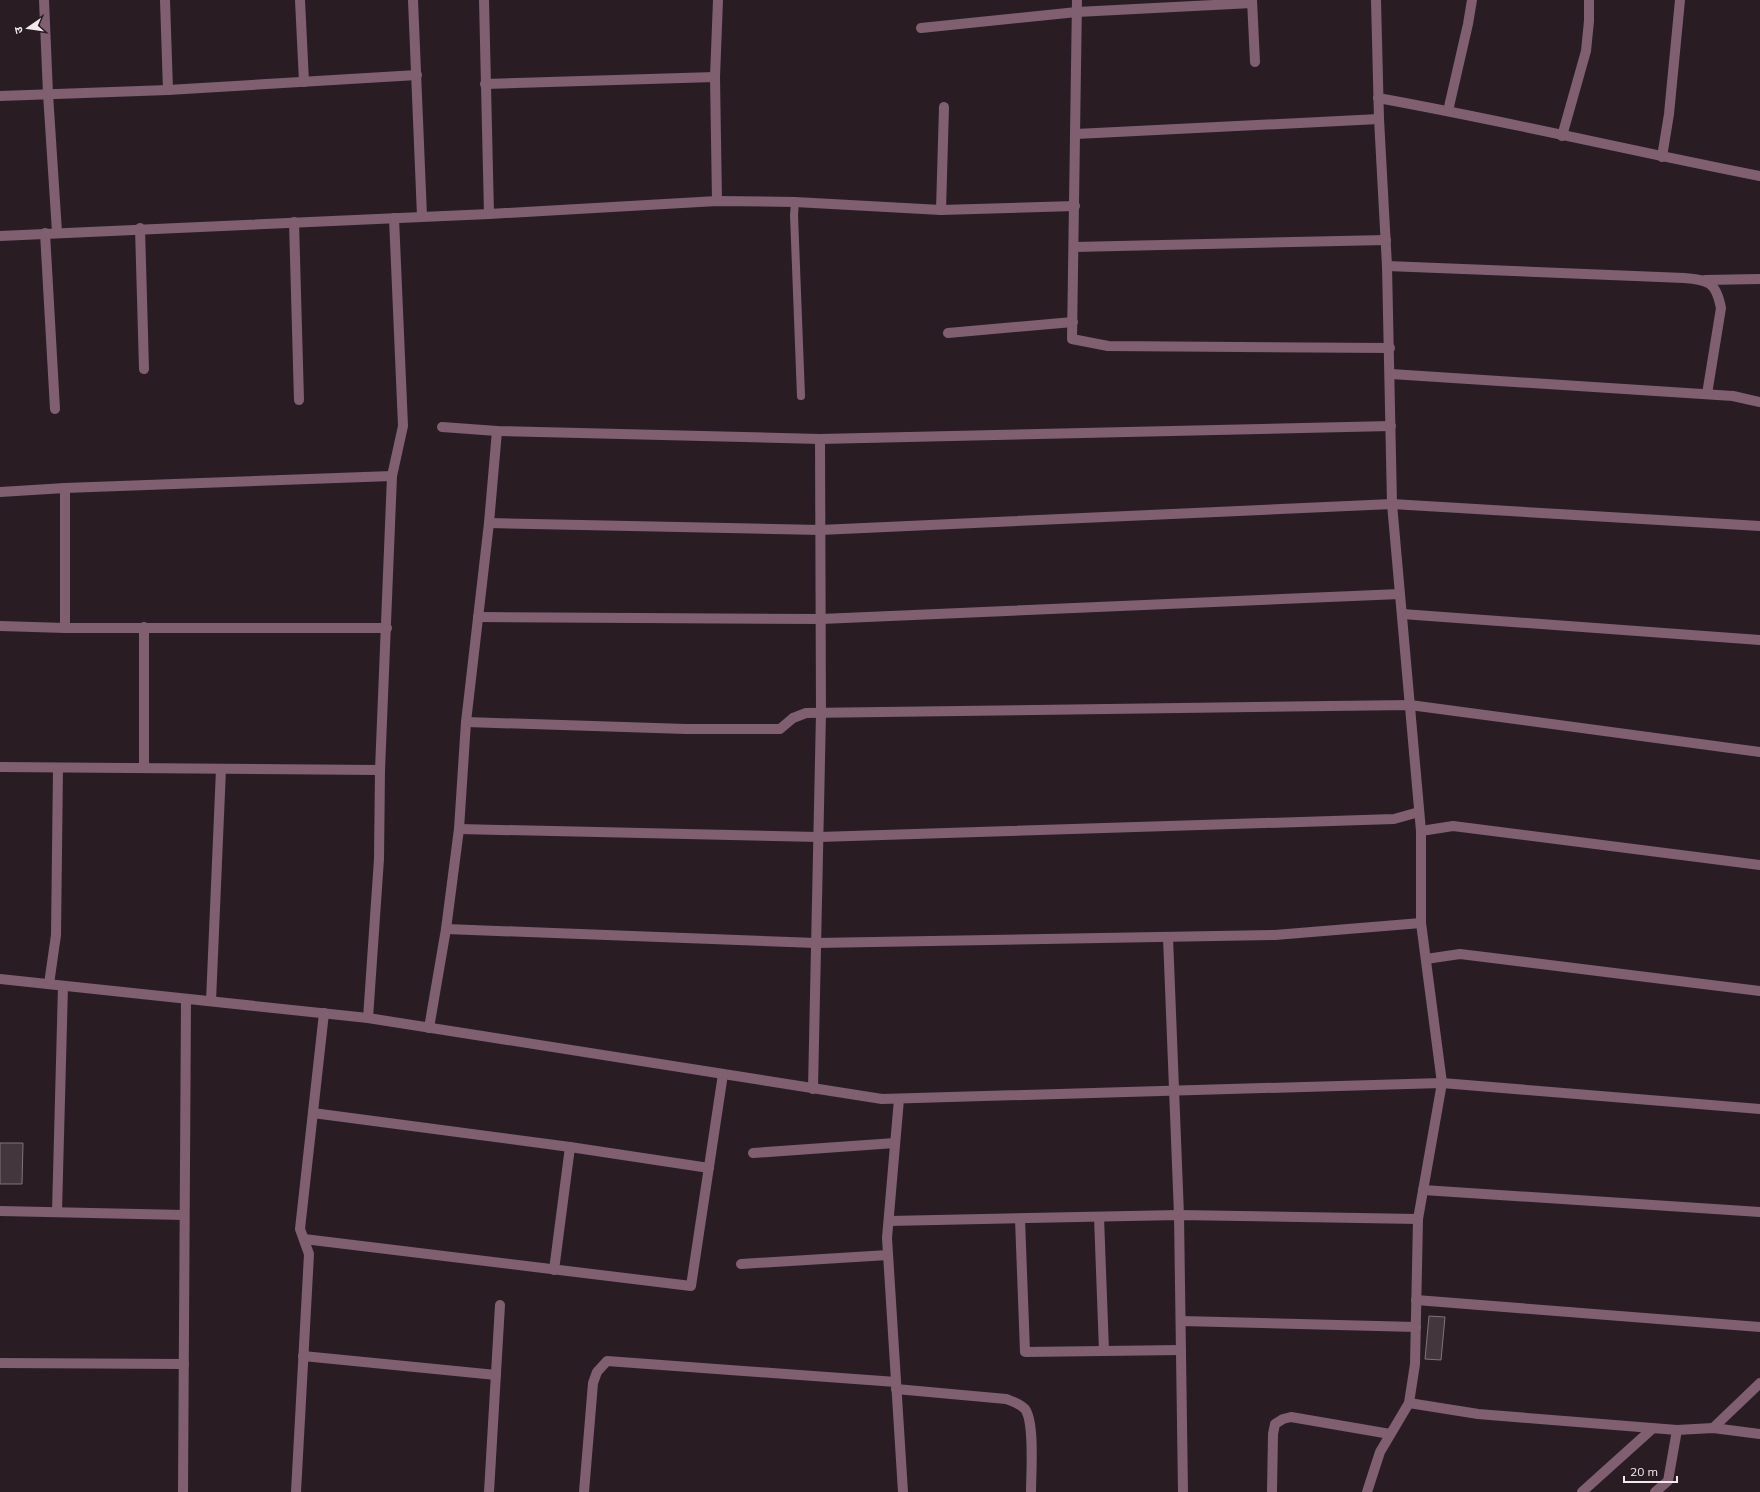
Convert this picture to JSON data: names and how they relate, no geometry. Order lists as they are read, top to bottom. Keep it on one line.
{"scale_bar":"20 m","north":"left"}
